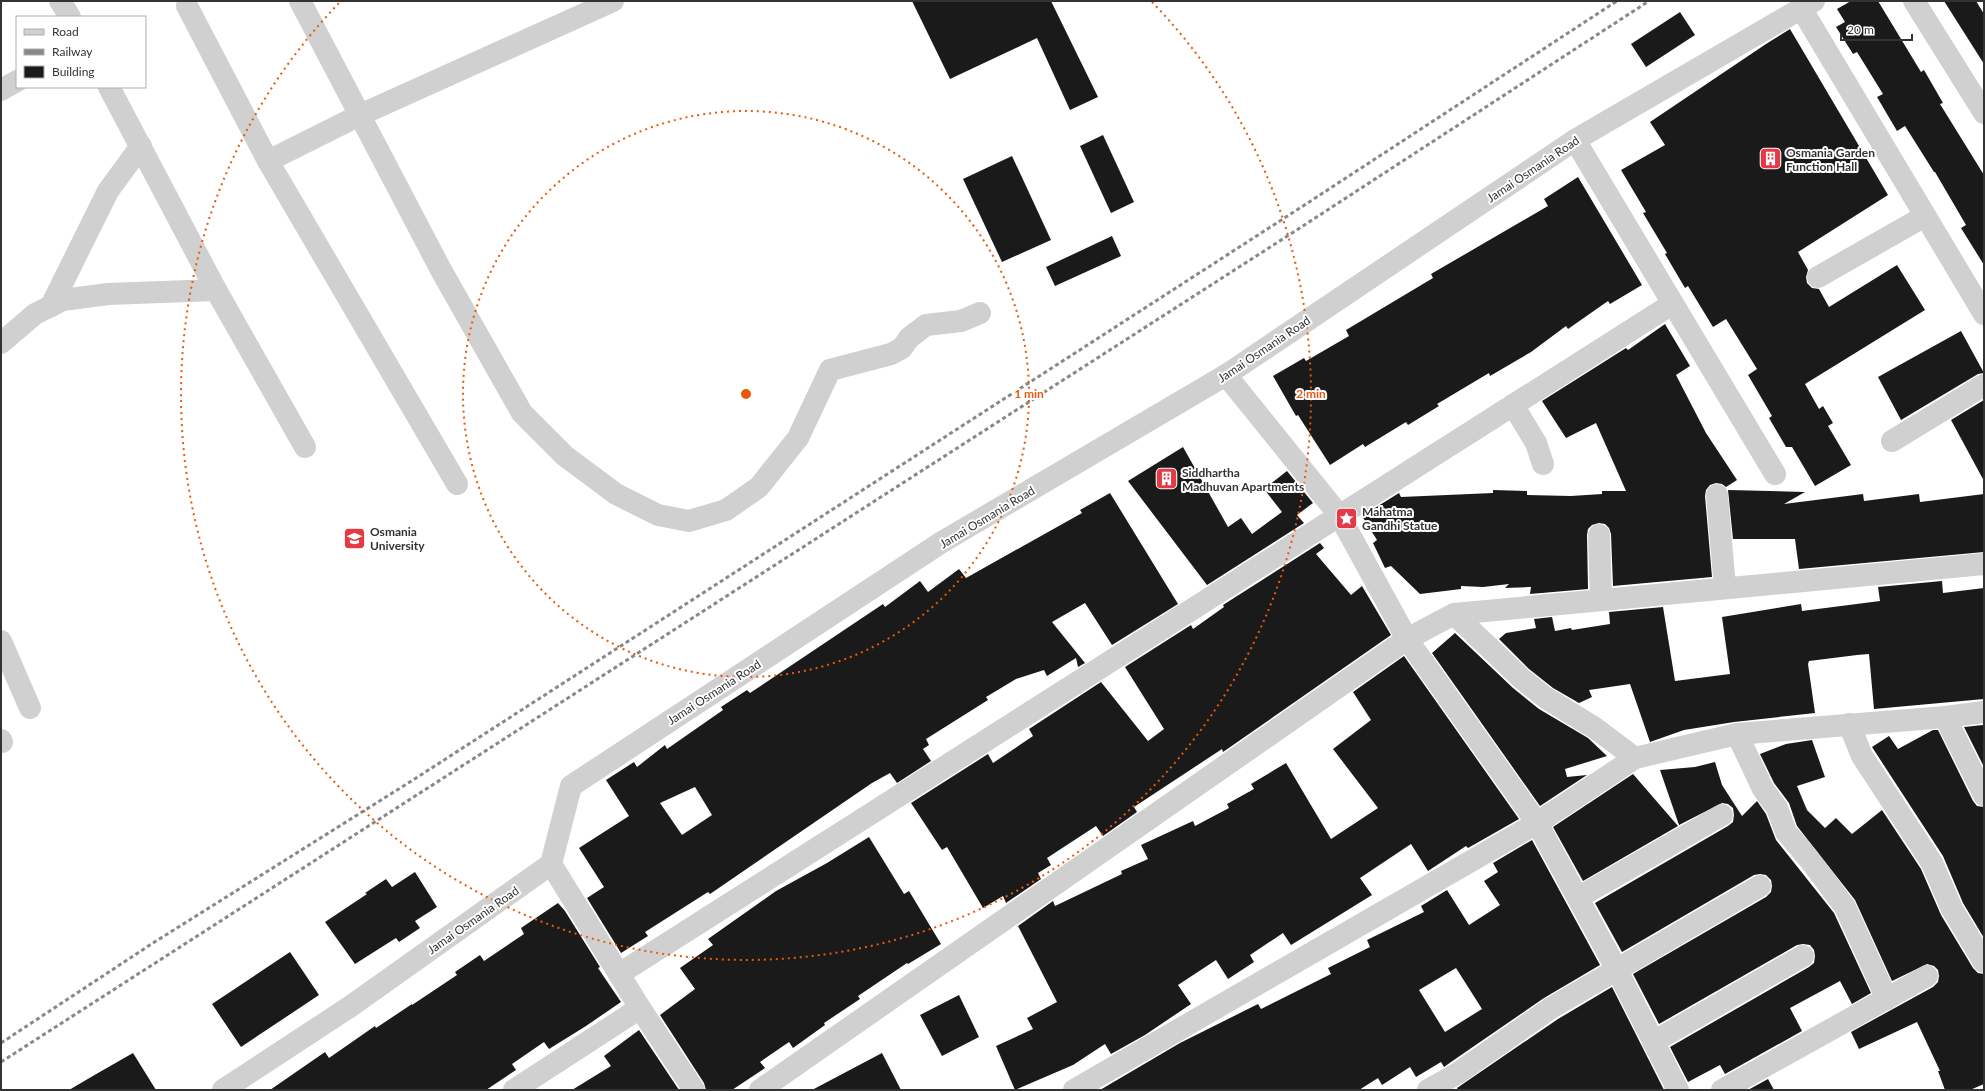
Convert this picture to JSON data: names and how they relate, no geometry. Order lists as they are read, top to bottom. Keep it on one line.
{"streets":{"street":["Jamai Osmania Road"]},"places":{"building":["Osmania Garden Function Hall","Siddhartha Madhuvan Apartments"],"place":["Mahatma Gandhi Statue"],"school or university":["Osmania University"]},"legend":["Road","Railway","Building"],"scale_bar":"20 m","rings":["1 min","2 min"]}
